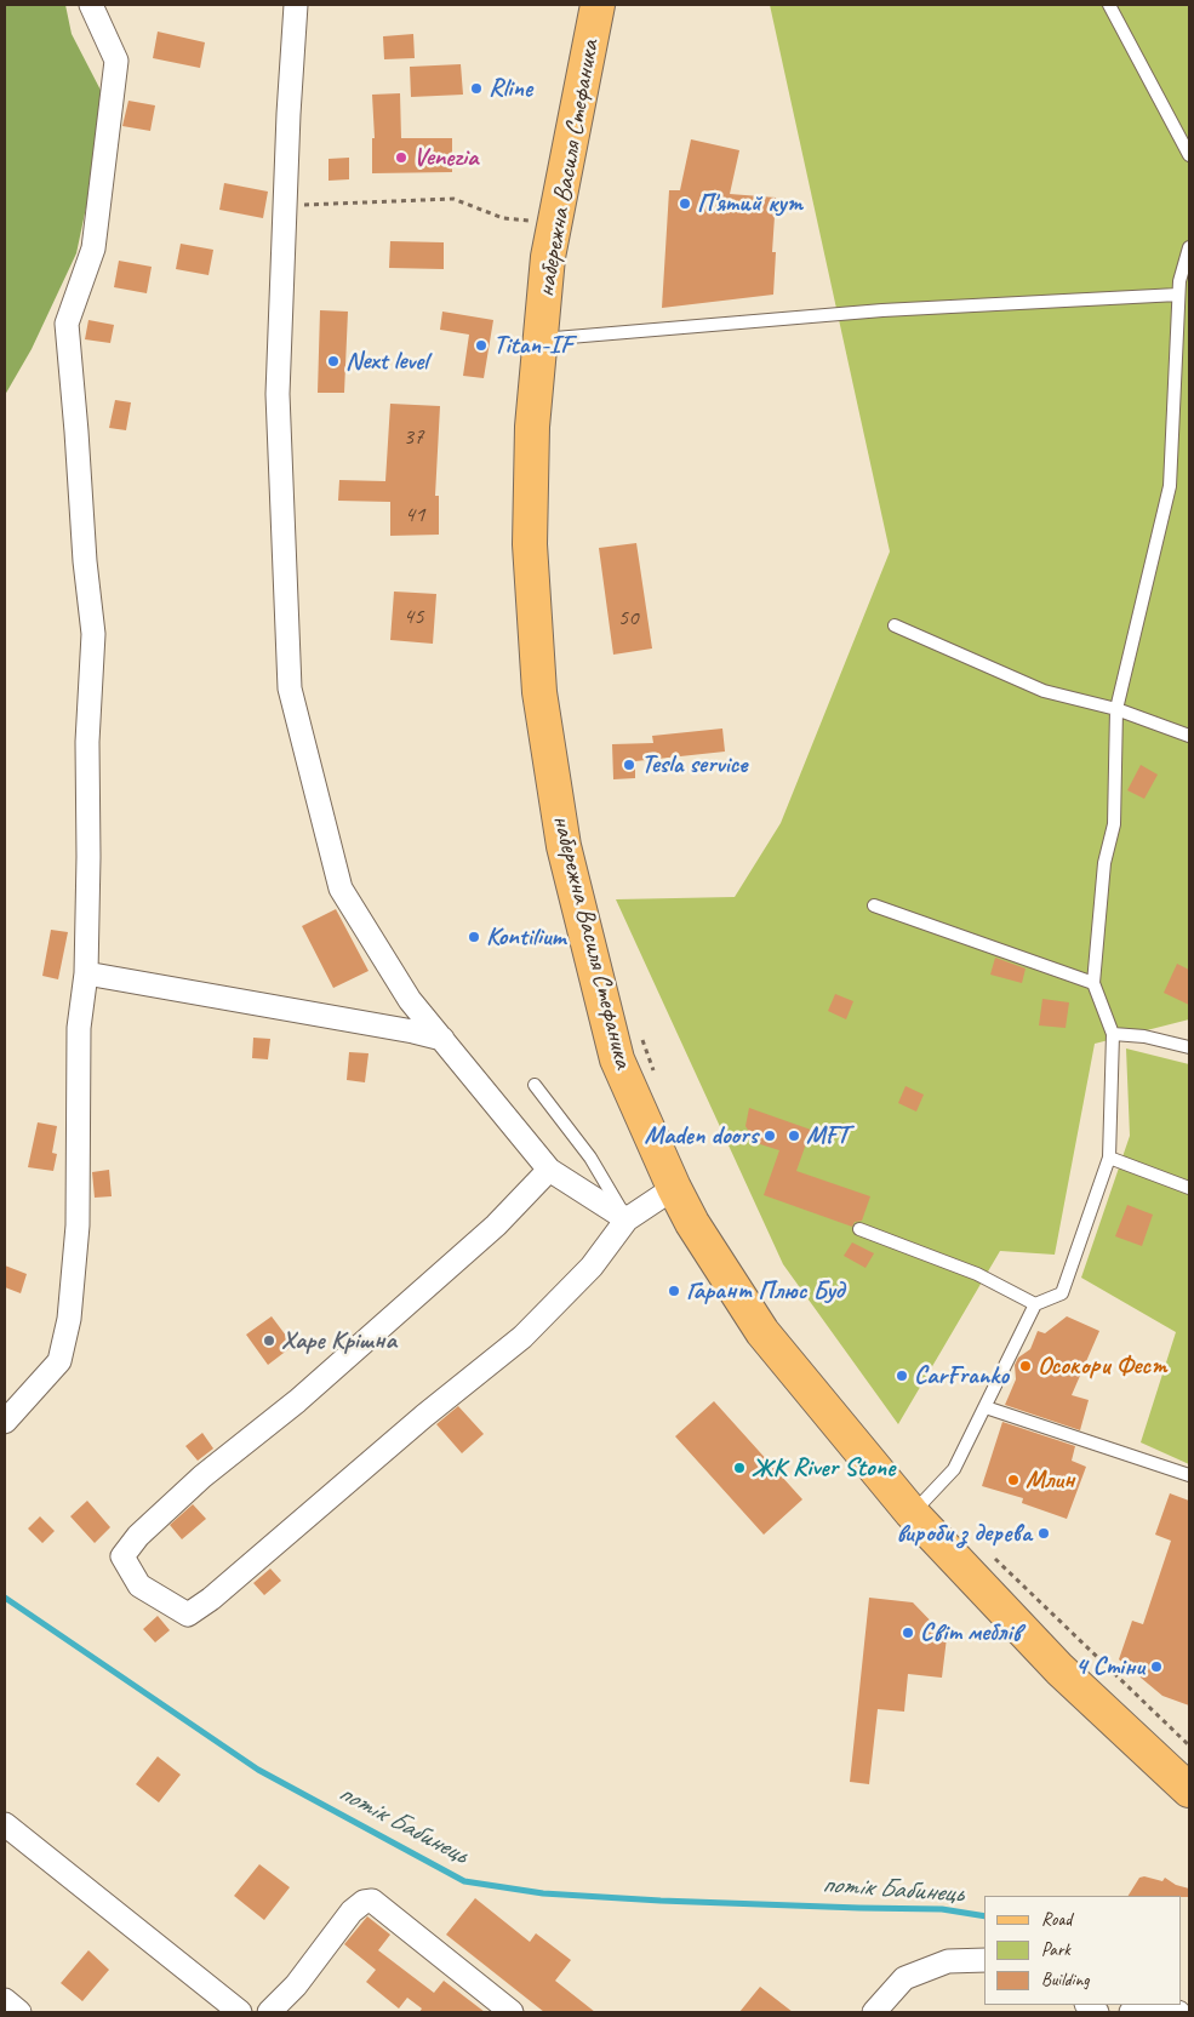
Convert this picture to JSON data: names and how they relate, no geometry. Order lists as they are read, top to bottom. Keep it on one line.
{"streets":{"main road":["набережна Василя Стефаника"]},"water":["потік Бабинець"],"places":["Rline","Venezia","П'ятий кут","Titan-IF","Next level","Tesla service","Kontilium","Maden doors","MFT","Гарант Плюс Буд","Харе Крішна","Осокори Фест","CarFranko","ЖК River Stone","Млин","вироби з дерева","Світ меблів","4 Стіни"],"house_numbers":["37","41","45","50"],"legend":["Road","Park","Building"]}
